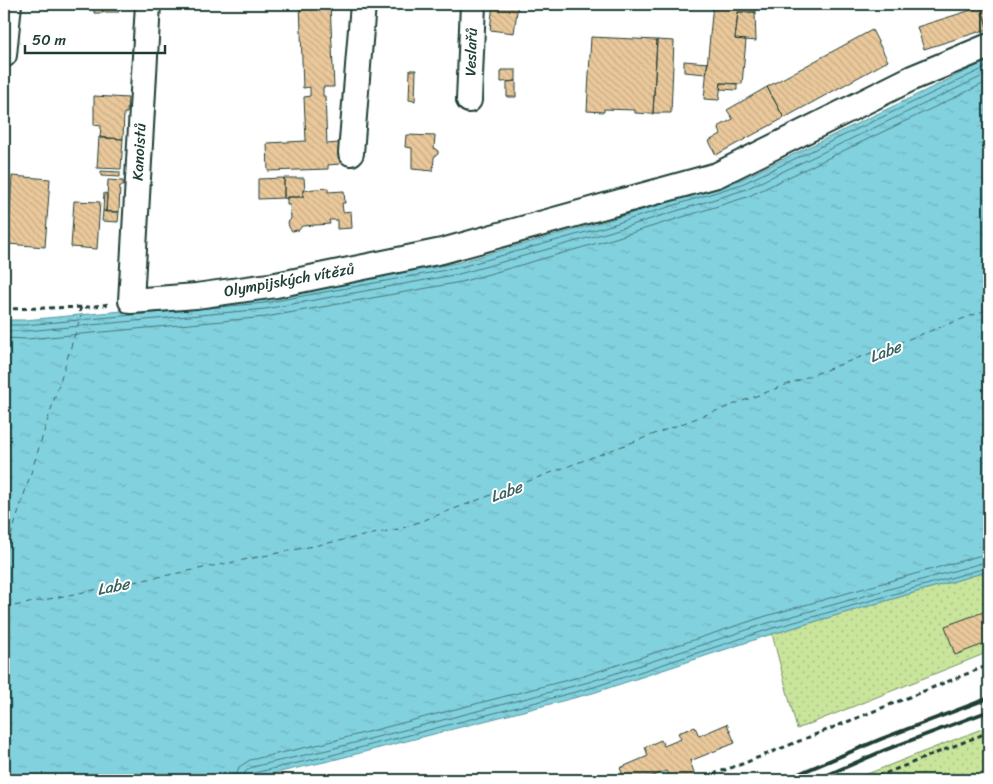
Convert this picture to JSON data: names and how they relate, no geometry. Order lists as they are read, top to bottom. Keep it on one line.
{"streets":{"street":["Veslařů","Kanoistů","Olympijských vítězů"]},"crossings":[["Kanoistů","Olympijských vítězů"]],"water":["Labe"],"scale_bar":"50 m"}
